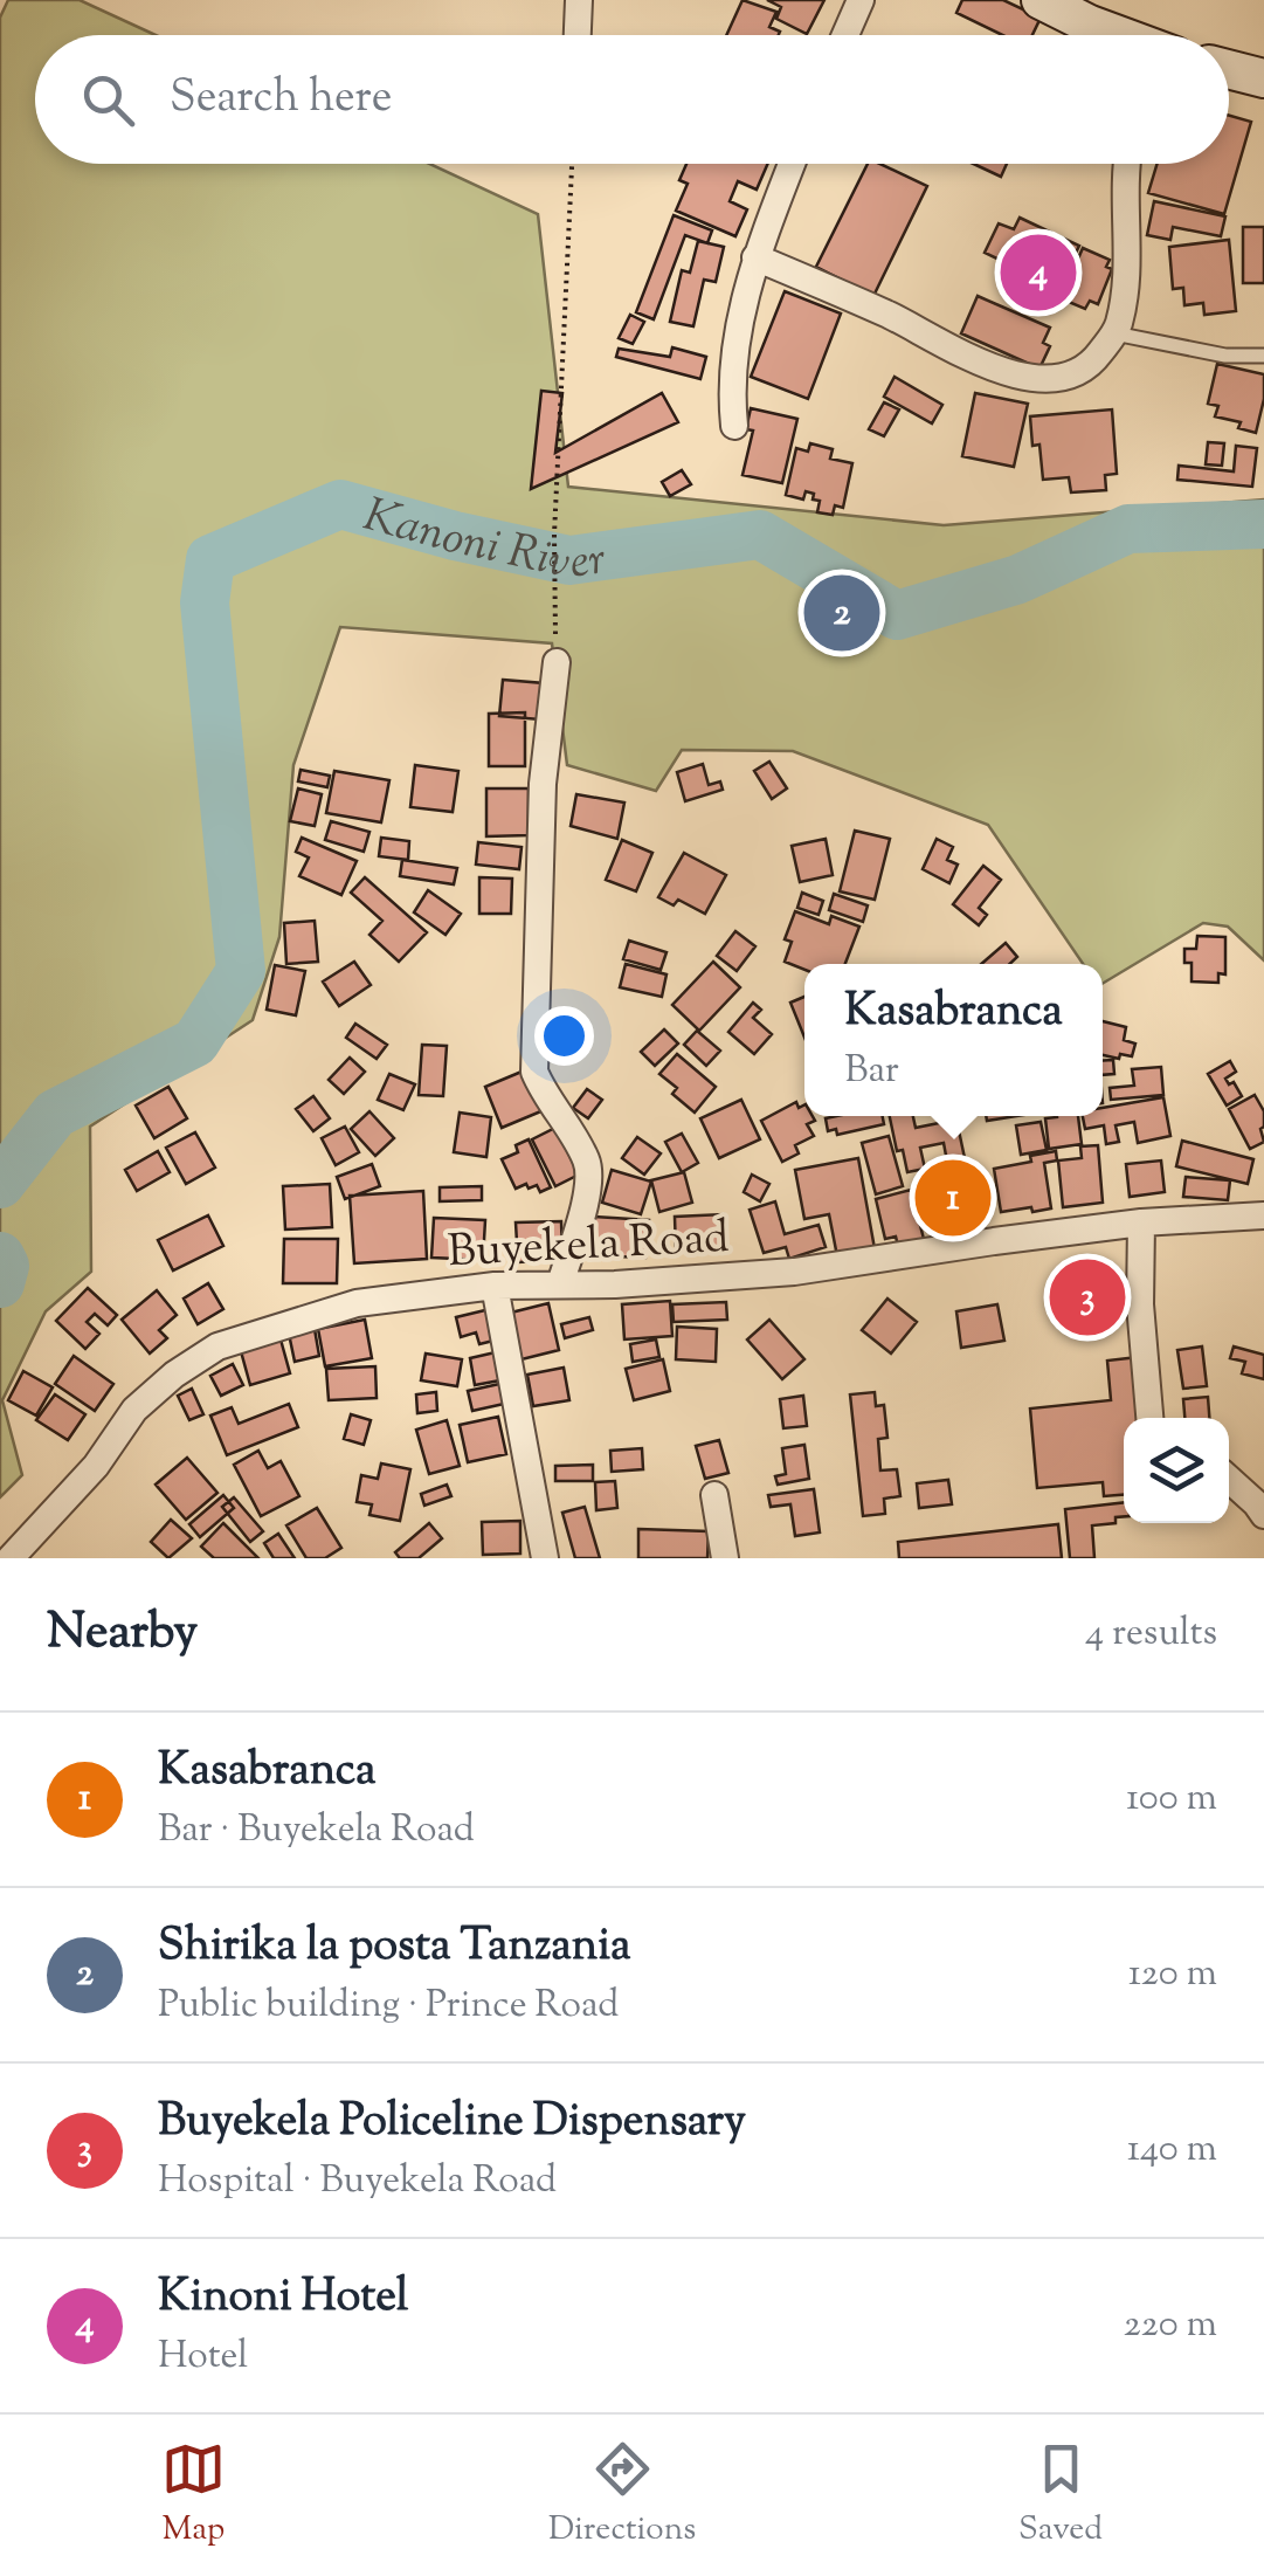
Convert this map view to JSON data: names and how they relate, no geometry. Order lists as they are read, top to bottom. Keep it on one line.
{"streets":{"street":["Buyekela Road"]},"water":["Kanoni River"],"page":{"search":"Search here","pins":["4","2","1","3"],"popup":["Kasabranca","Bar"],"heading":["Nearby","4 results"],"list":[{"mark":"1","name":"Kasabranca","note":"Bar · Buyekela Road","value":"100 m"},{"mark":"2","name":"Shirika la posta Tanzania","note":"Public building · Prince Road","value":"120 m"},{"mark":"3","name":"Buyekela Policeline Dispensary","note":"Hospital · Buyekela Road","value":"140 m"},{"mark":"4","name":"Kinoni Hotel","note":"Hotel","value":"220 m"}],"nav":["Map","Directions","Saved"]}}
